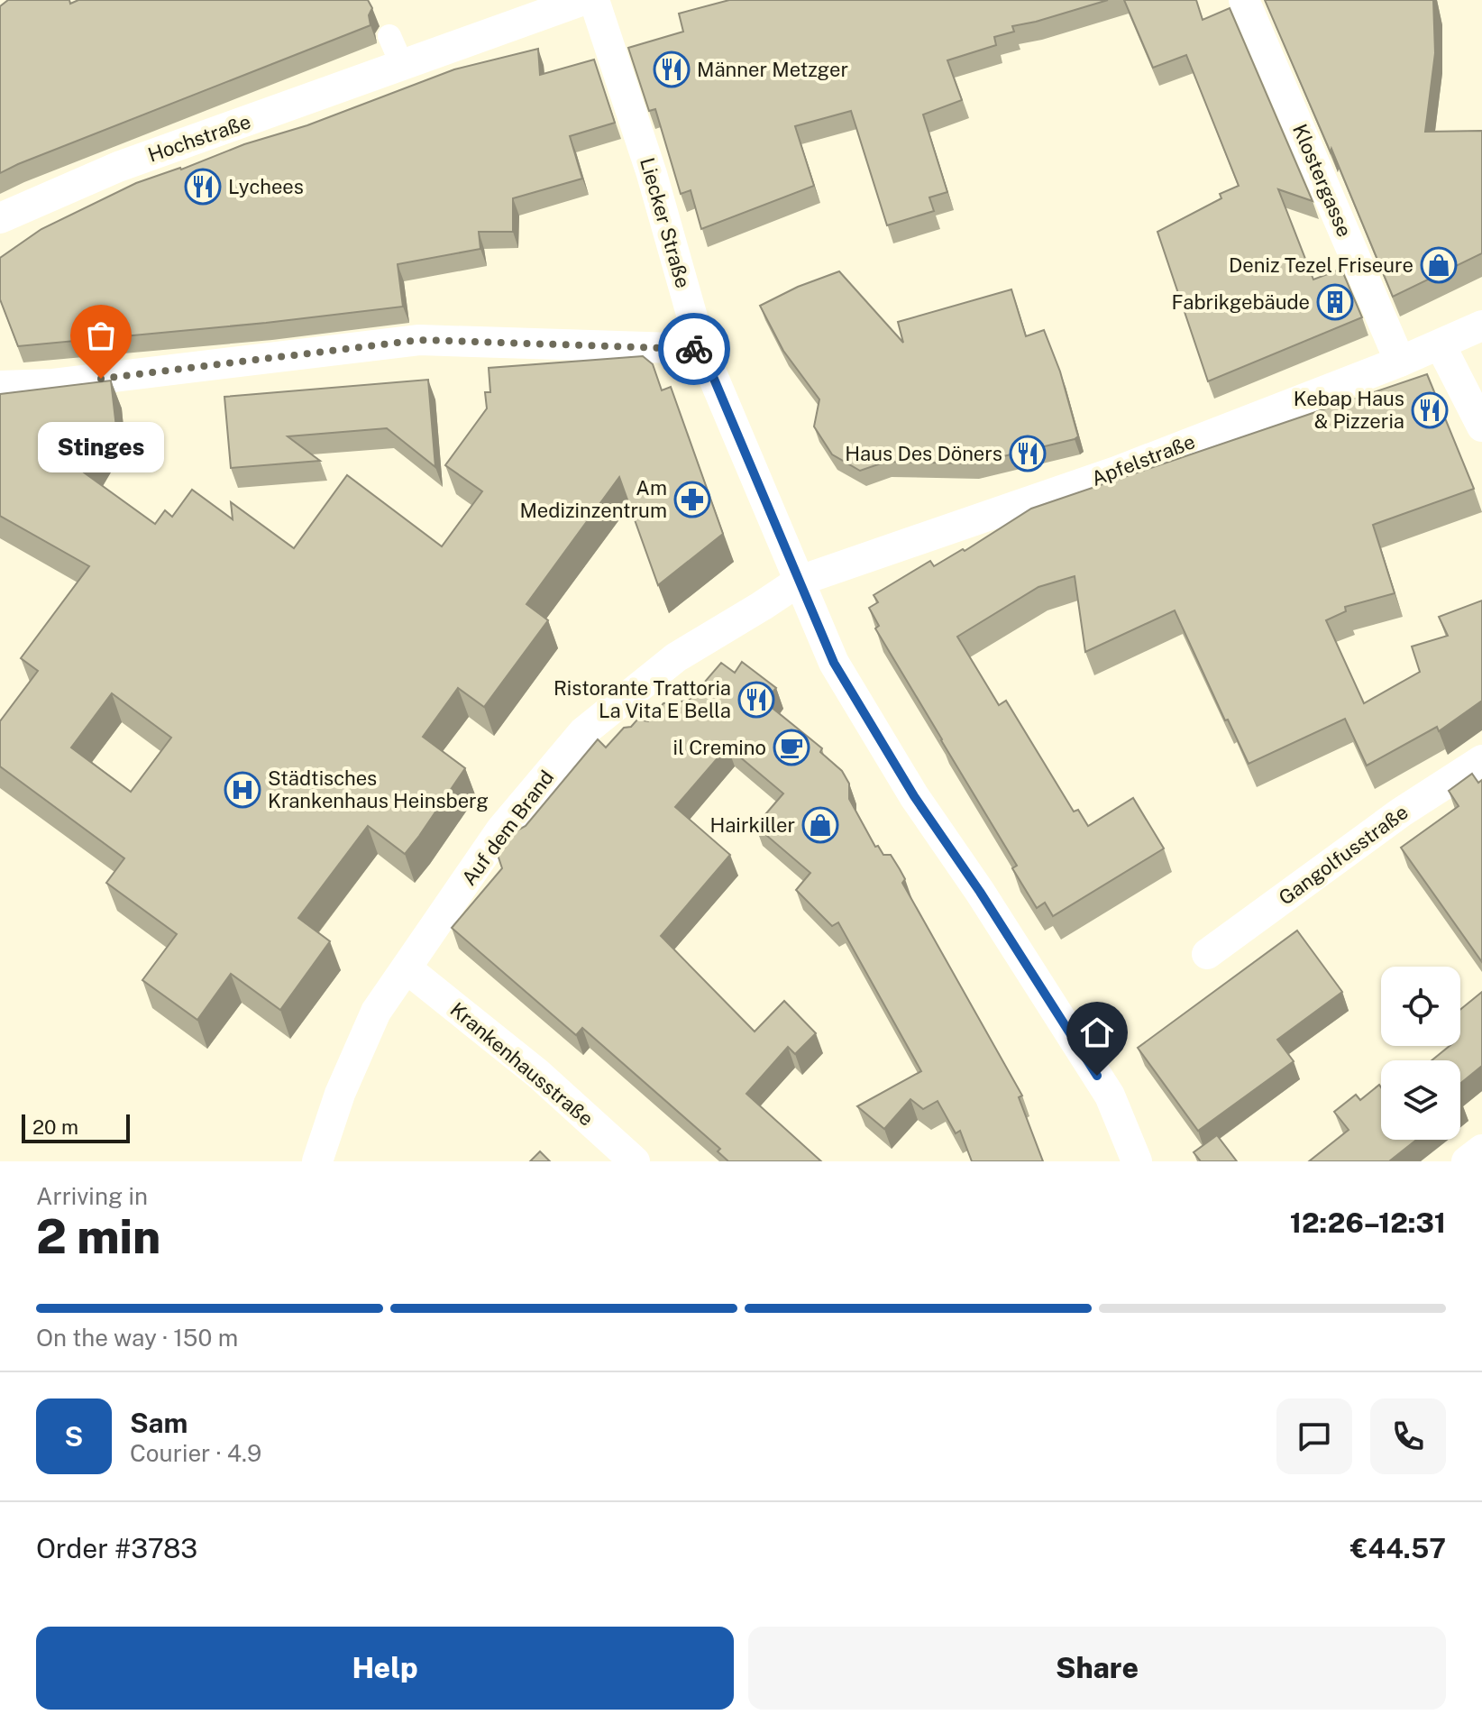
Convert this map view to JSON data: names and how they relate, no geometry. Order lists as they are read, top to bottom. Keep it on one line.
{"streets":{"street":["Hochstraße","Klostergasse","Liecker Straße","Apfelstraße","Auf dem Brand","Gangolfusstraße","Krankenhausstraße"]},"crossings":[["Klostergasse","Apfelstraße"],["Liecker Straße","Apfelstraße"],["Liecker Straße","Auf dem Brand"],["Apfelstraße","Auf dem Brand"],["Auf dem Brand","Krankenhausstraße"]],"places":{"restaurant":["Männer Metzger","Lychees","Kebap Haus & Pizzeria","Haus Des Döners","Ristorante Trattoria La Vita E Bella"],"shop":["Deniz Tezel Friseure","Hairkiller"],"building":["Fabrikgebäude"],"other":["Stinges"],"pharmacy":["Am Medizinzentrum"],"cafe":["il Cremino"],"hospital":["Städtisches Krankenhaus Heinsberg"]},"scale_bar":"20 m","page":{"bubble":"Stinges","scale":"20 m","heading":["2 min","Arriving in","12:26–12:31"],"panel":["Sam","Courier · 4.9","Order #3783","€44.57"],"bar":"On the way · 150 m","round":"S","buttons":["Help","Share"]}}
